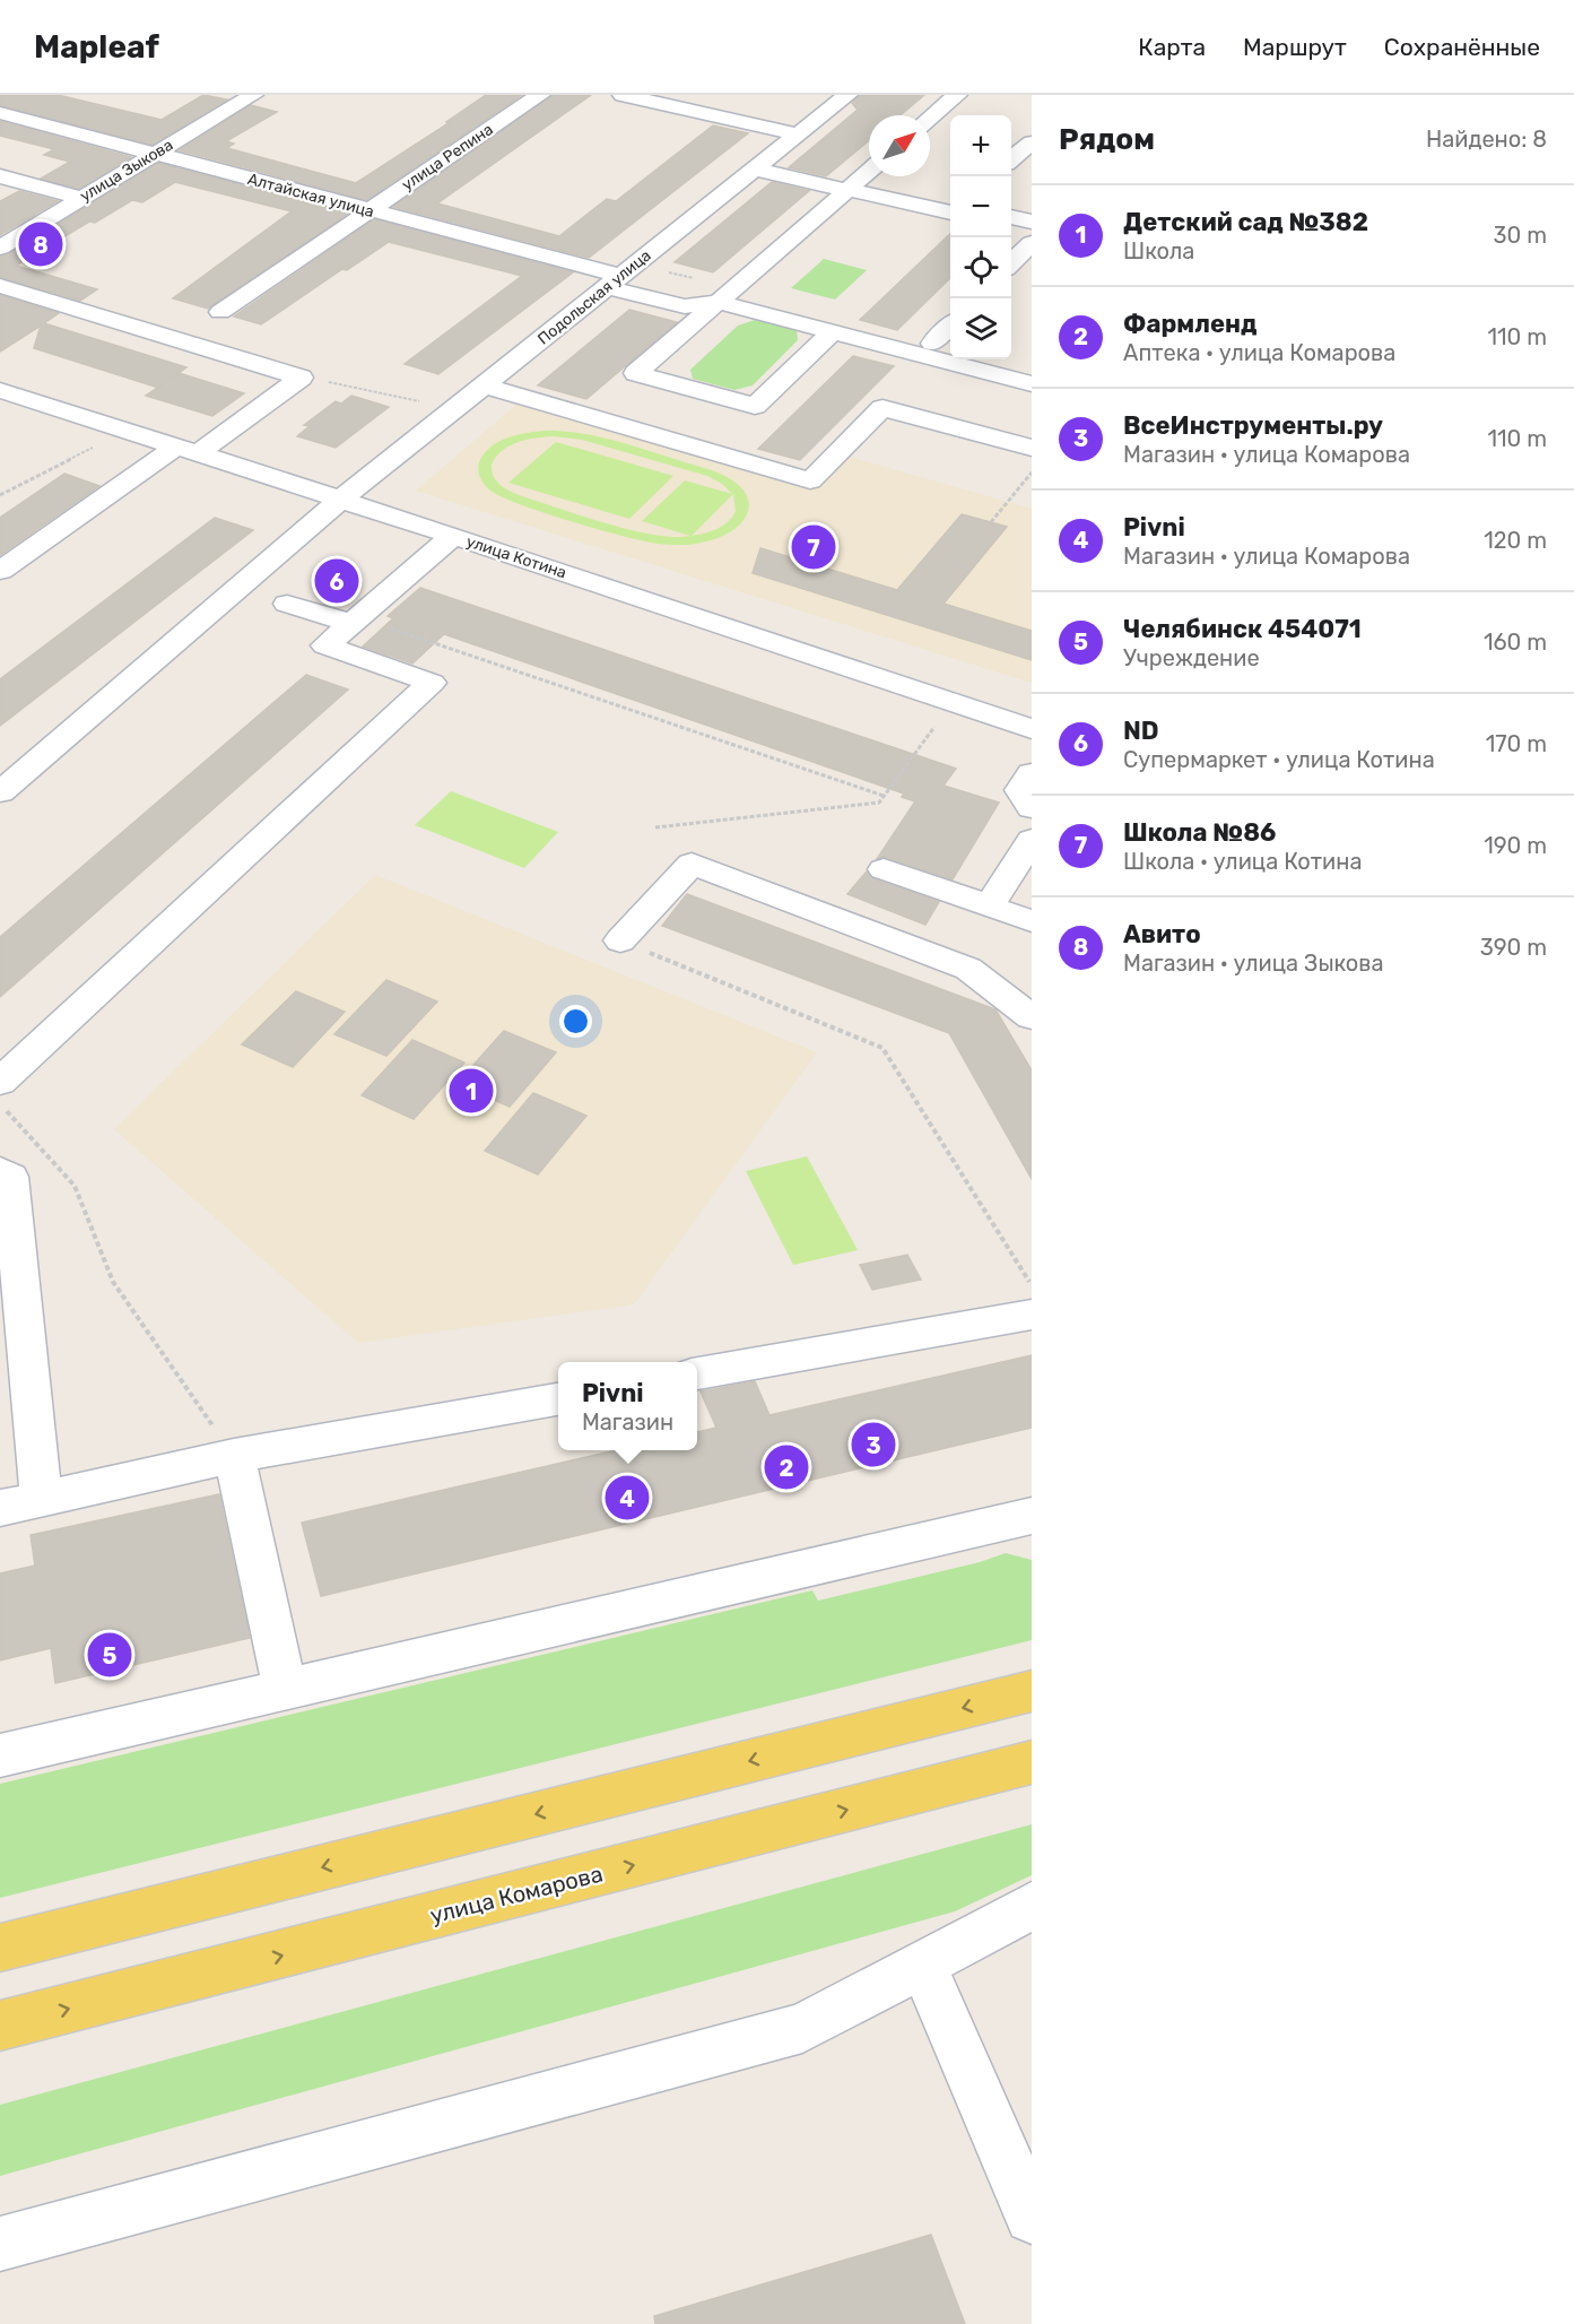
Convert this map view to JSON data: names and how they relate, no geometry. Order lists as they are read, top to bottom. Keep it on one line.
{"streets":{"main road":["улица Комарова"],"street":["улица Репина","улица Зыкова","Алтайская улица","Подольская улица","улица Котина"]},"crossings":[["улица Репина","Алтайская улица"],["улица Зыкова","Алтайская улица"],["Алтайская улица","Подольская улица"],["Подольская улица","улица Котина"]],"north":"top right","page":{"header":"Mapleaf","nav":["Карта","Маршрут","Сохранённые"],"heading":["Рядом","Найдено: 8"],"map_buttons":["+","−"],"list":[{"mark":"1","name":"Детский сад №382","note":"Школа","value":"30 m"},{"mark":"2","name":"Фармленд","note":"Аптека · улица Комарова","value":"110 m"},{"mark":"3","name":"ВсеИнструменты.ру","note":"Магазин · улица Комарова","value":"110 m"},{"mark":"4","name":"Pivni","note":"Магазин · улица Комарова","value":"120 m"},{"mark":"5","name":"Челябинск 454071","note":"Учреждение","value":"160 m"},{"mark":"6","name":"ND","note":"Супермаркет · улица Котина","value":"170 m"},{"mark":"7","name":"Школа №86","note":"Школа · улица Котина","value":"190 m"},{"mark":"8","name":"Авито","note":"Магазин · улица Зыкова","value":"390 m"}],"pins":["8","7","6","1","3","2","4","5"],"popup":["Pivni","Магазин"]}}
